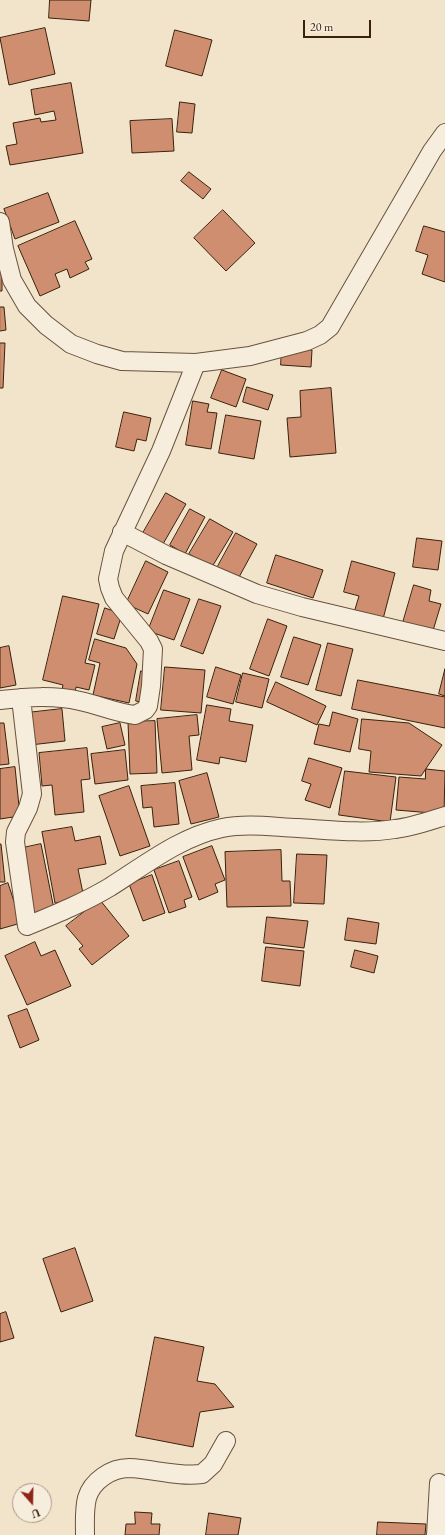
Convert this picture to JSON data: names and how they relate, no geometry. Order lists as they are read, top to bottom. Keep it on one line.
{"scale_bar":"20 m","north":"bottom"}
